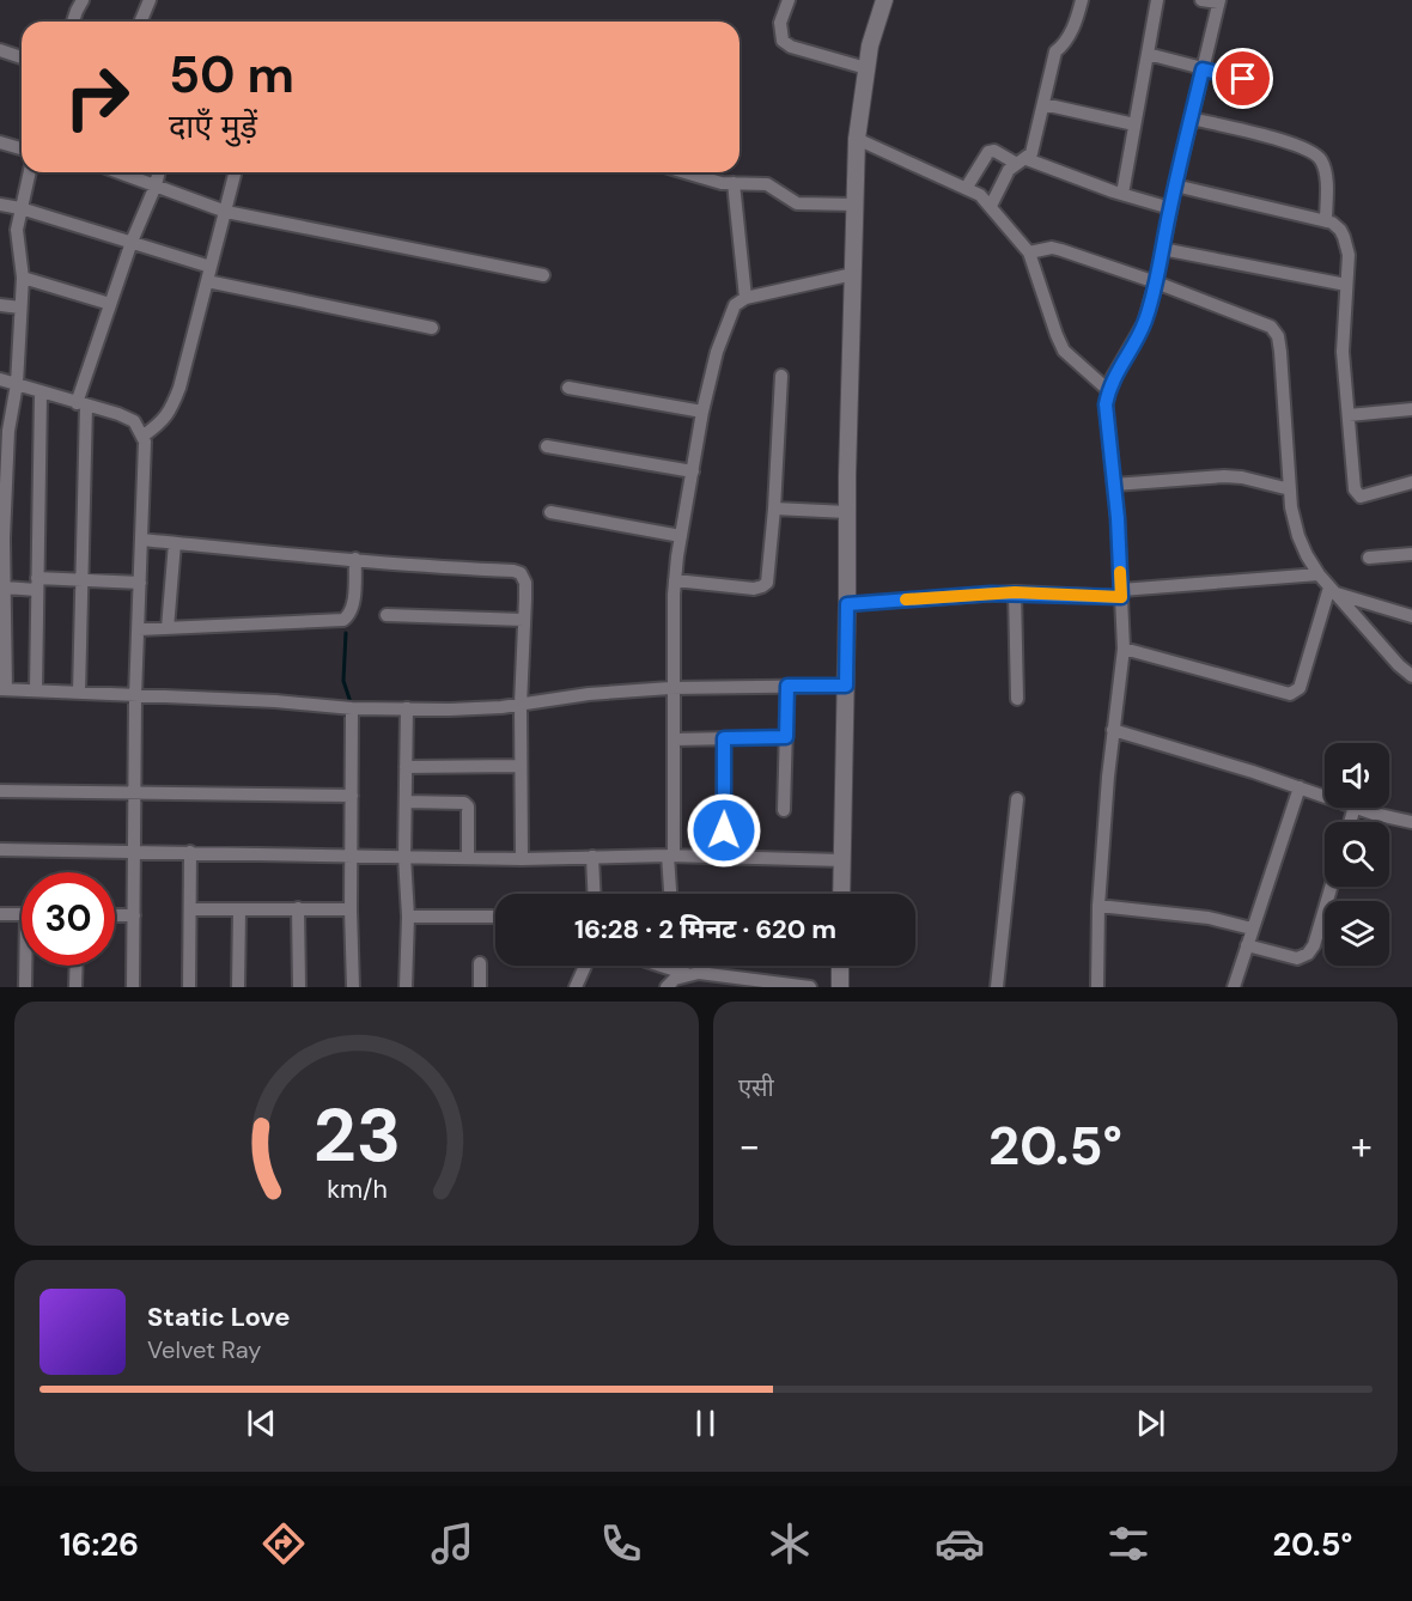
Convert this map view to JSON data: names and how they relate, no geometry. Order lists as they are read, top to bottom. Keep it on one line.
{"page":{"turn":["50 m","दाएँ मुड़ें"],"limit":"30","trip":"16:28 · 2 मिनट · 620 m","tile":"एसी","heat":["−","20.5°","+"],"song":["Static Love","Velvet Ray"],"tabs":["16:26","20.5°"],"gauge":["23","km/h"]}}
